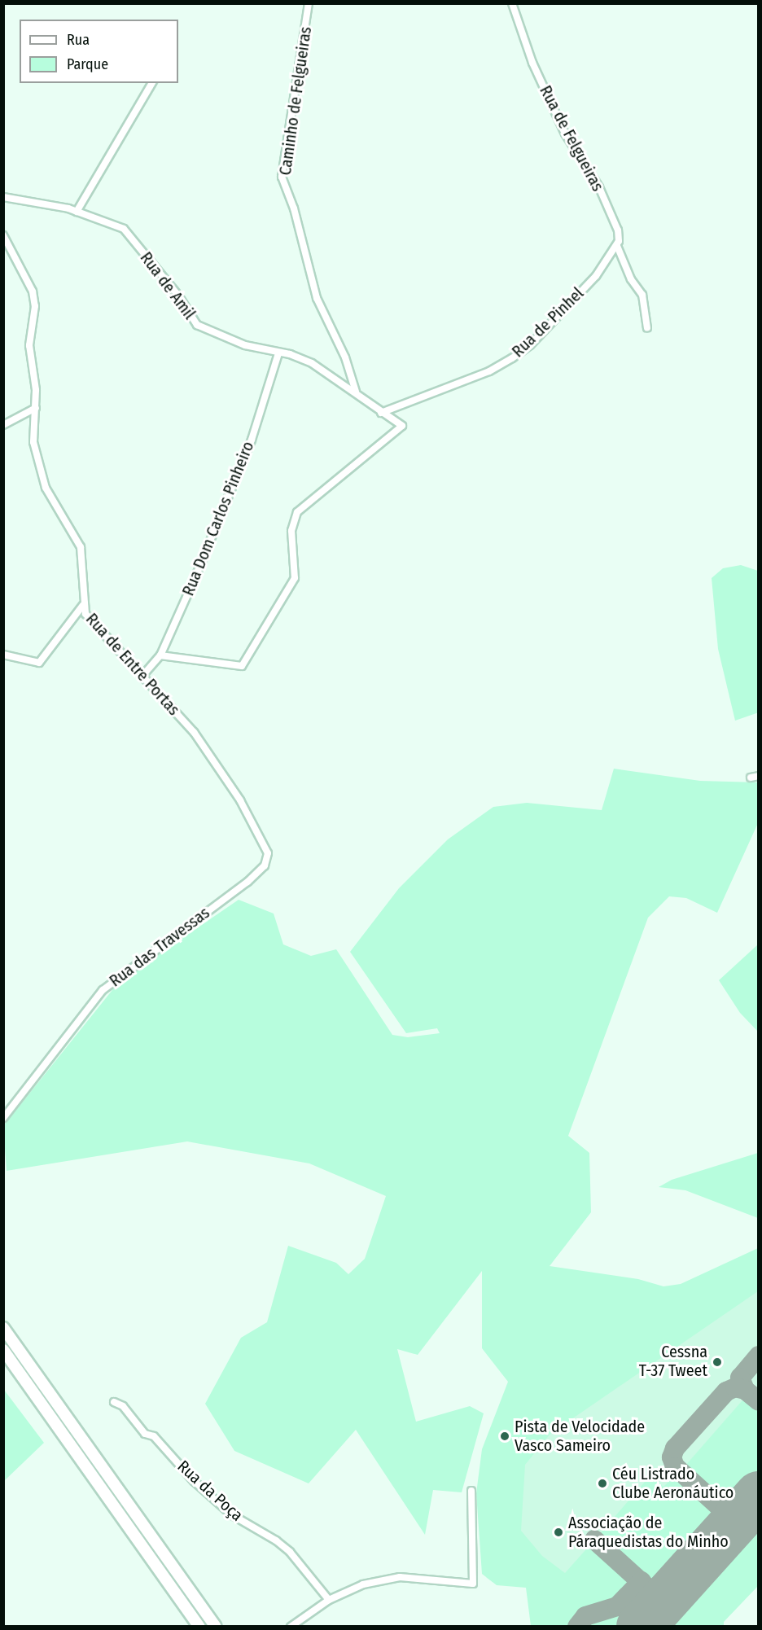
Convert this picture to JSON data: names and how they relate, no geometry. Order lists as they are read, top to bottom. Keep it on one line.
{"streets":{"street":["Caminho de Felgueiras","Rua de Felgueiras","Rua de Amil","Rua de Pinhel","Rua Dom Carlos Pinheiro","Rua de Entre Portas","Rua das Travessas","Rua da Poça"]},"crossings":[["Caminho de Felgueiras","Rua de Amil"],["Rua de Felgueiras","Rua de Pinhel"],["Rua de Amil","Rua de Pinhel"],["Rua de Amil","Rua Dom Carlos Pinheiro"],["Rua Dom Carlos Pinheiro","Rua de Entre Portas"],["Rua de Entre Portas","Rua das Travessas"]],"places":["Cessna T-37 Tweet","Pista de Velocidade Vasco Sameiro","Céu Listrado Clube Aeronáutico","Associação de Páraquedistas do Minho"],"legend":["Rua","Parque"]}
